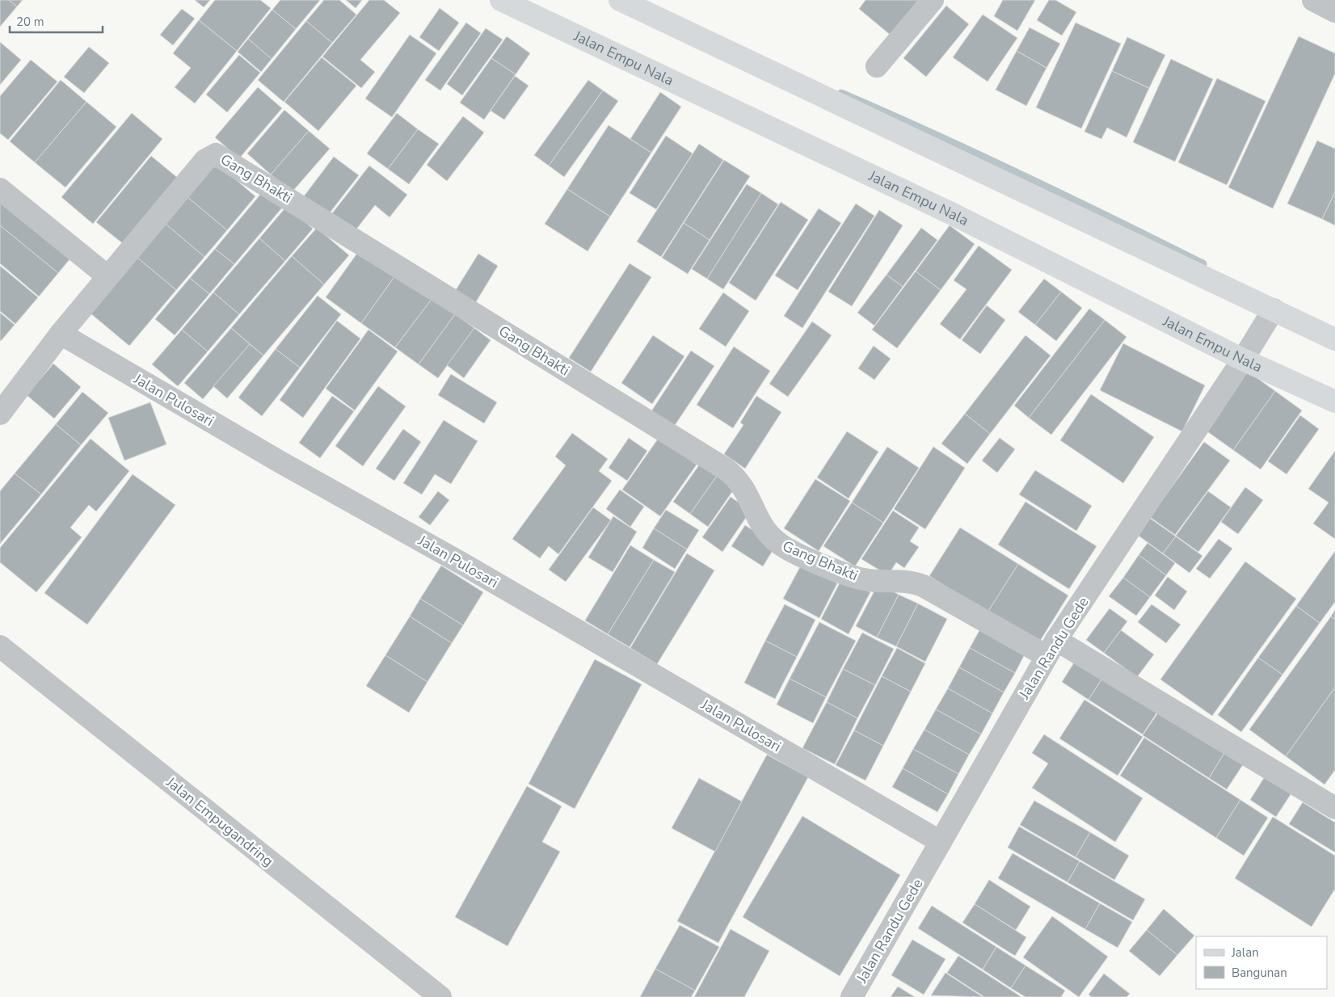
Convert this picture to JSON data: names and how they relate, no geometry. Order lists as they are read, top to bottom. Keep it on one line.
{"streets":{"main road":["Jalan Empu Nala"],"street":["Gang Bhakti","Jalan Pulosari","Jalan Randu Gede","Jalan Empugandring"]},"crossings":[["Jalan Empu Nala","Jalan Randu Gede"],["Gang Bhakti","Jalan Pulosari"],["Gang Bhakti","Jalan Randu Gede"],["Jalan Pulosari","Jalan Randu Gede"]],"legend":["Jalan","Bangunan"],"scale_bar":"20 m"}
